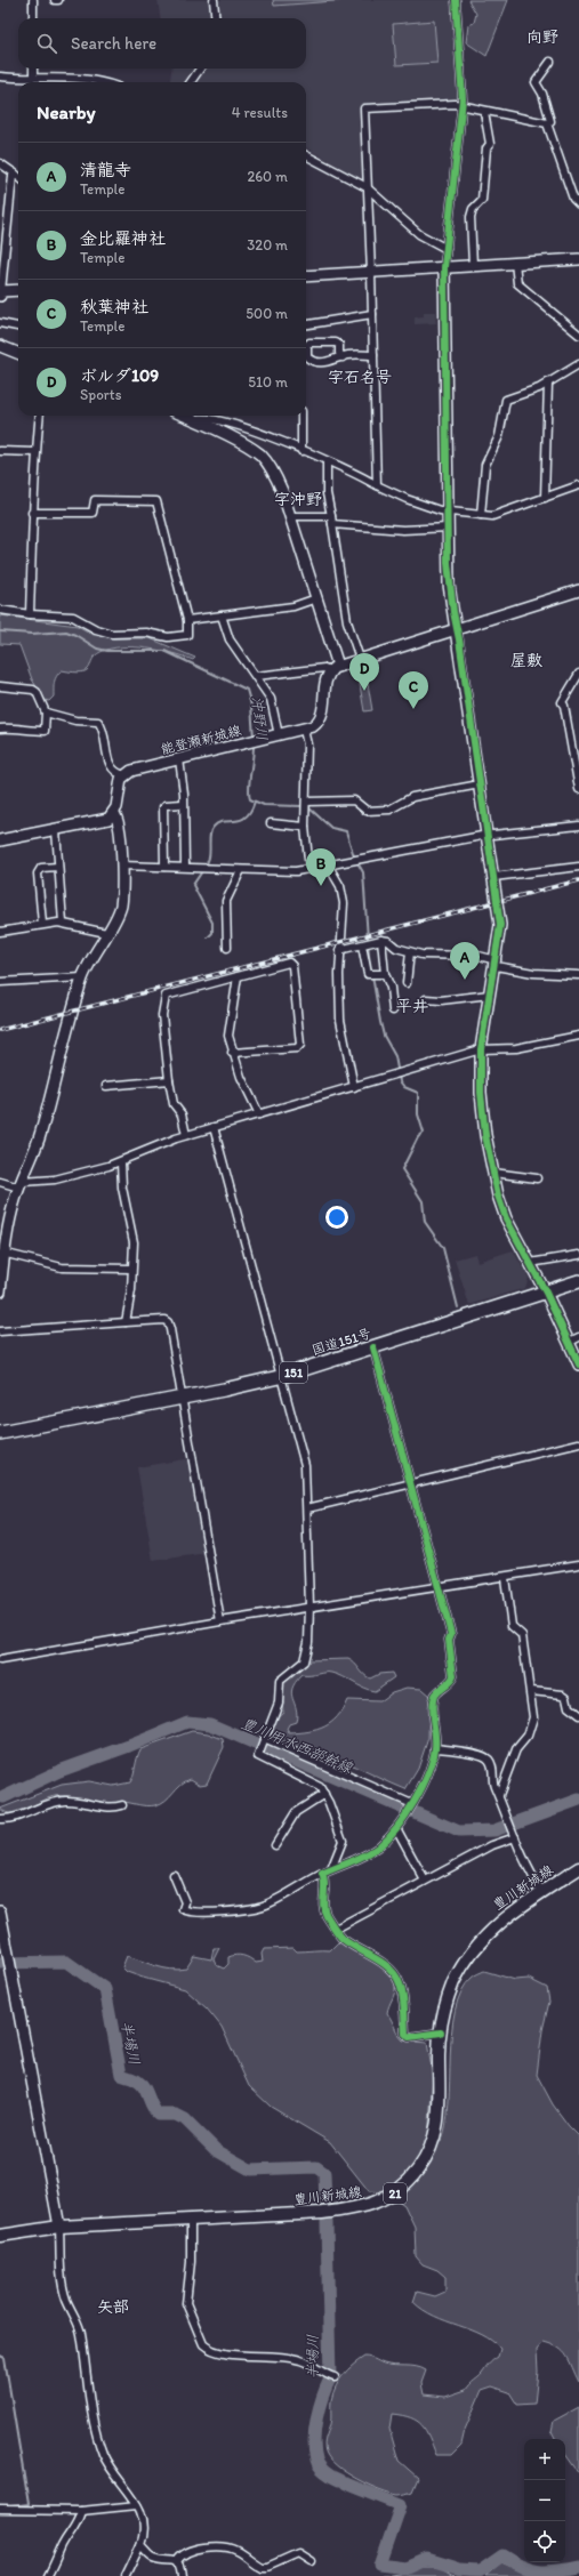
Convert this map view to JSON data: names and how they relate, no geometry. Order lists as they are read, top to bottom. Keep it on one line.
{"streets":{"highway":["国道151号","151"],"main road":["豊川新城線","21"],"street":["能登瀬新城線"]},"districts":["向野","字石名号","字沖野","屋敷","平井","矢部"],"water":["沖野川","豊川用水西部幹線","半場川"],"page":{"search":"Search here","heading":["Nearby","4 results"],"list":[{"mark":"A","name":"清龍寺","note":"Temple","value":"260 m"},{"mark":"B","name":"金比羅神社","note":"Temple","value":"320 m"},{"mark":"C","name":"秋葉神社","note":"Temple","value":"500 m"},{"mark":"D","name":"ボルダ109","note":"Sports","value":"510 m"}],"pins":["D","C","B","A"],"map_buttons":["+","−"]}}
